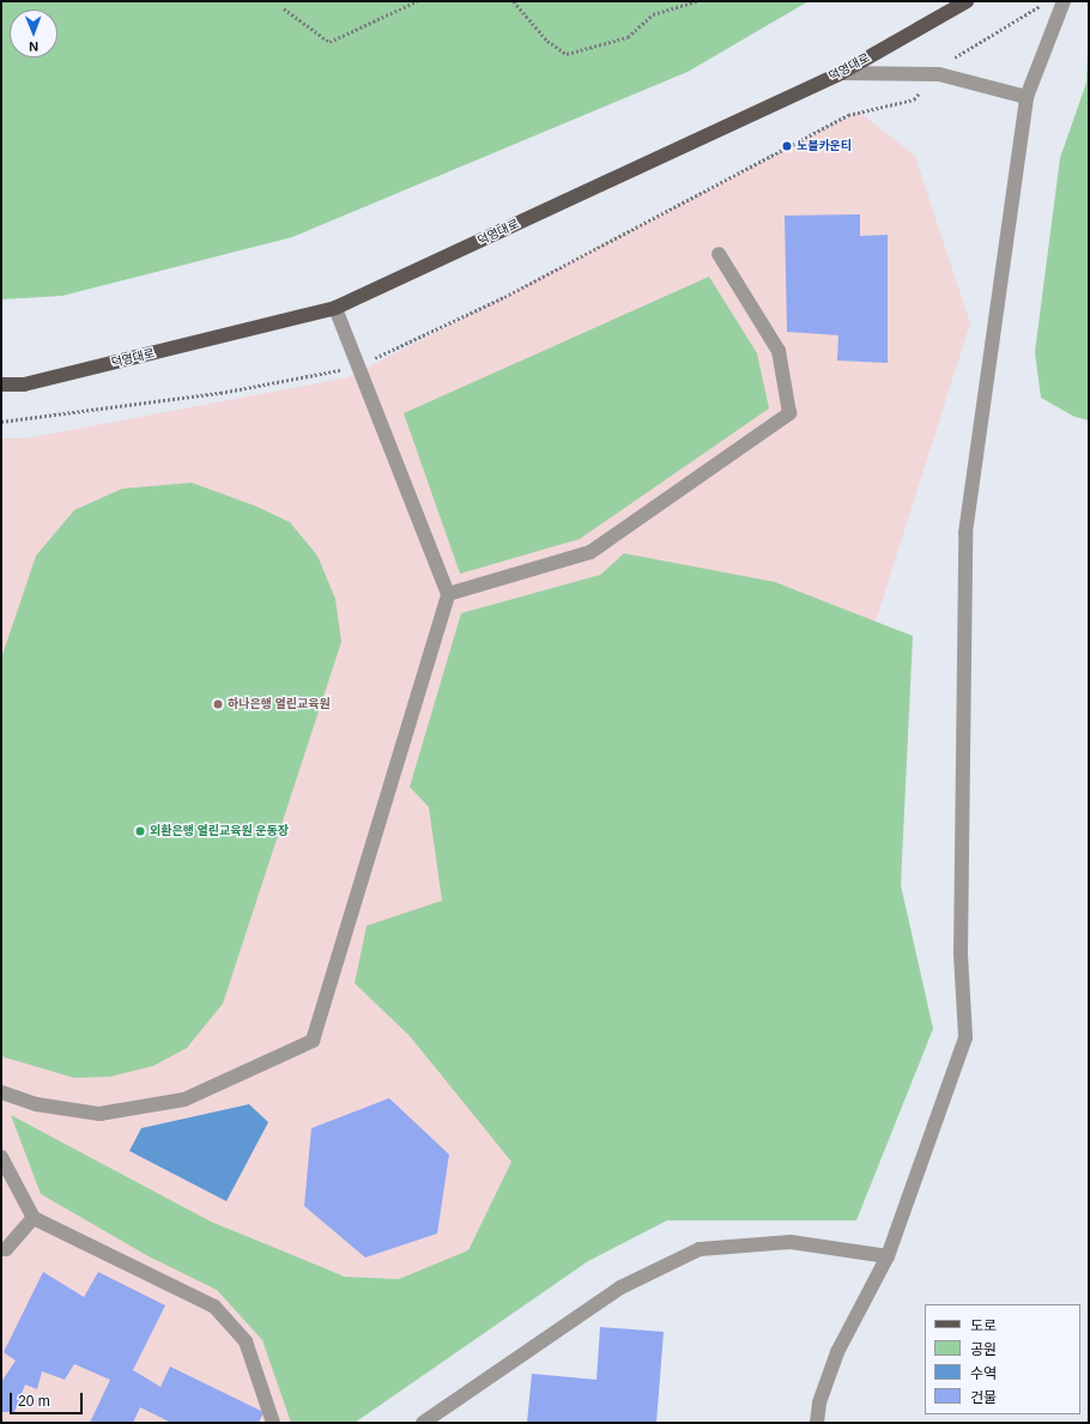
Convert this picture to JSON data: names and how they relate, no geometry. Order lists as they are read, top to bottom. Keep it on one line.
{"streets":{"main road":["덕영대로"]},"places":["노블카운티","하나은행 열린교육원","외환은행 열린교육원 운동장"],"legend":["도로","공원","수역","건물"],"scale_bar":"20 m","north":"bottom"}
